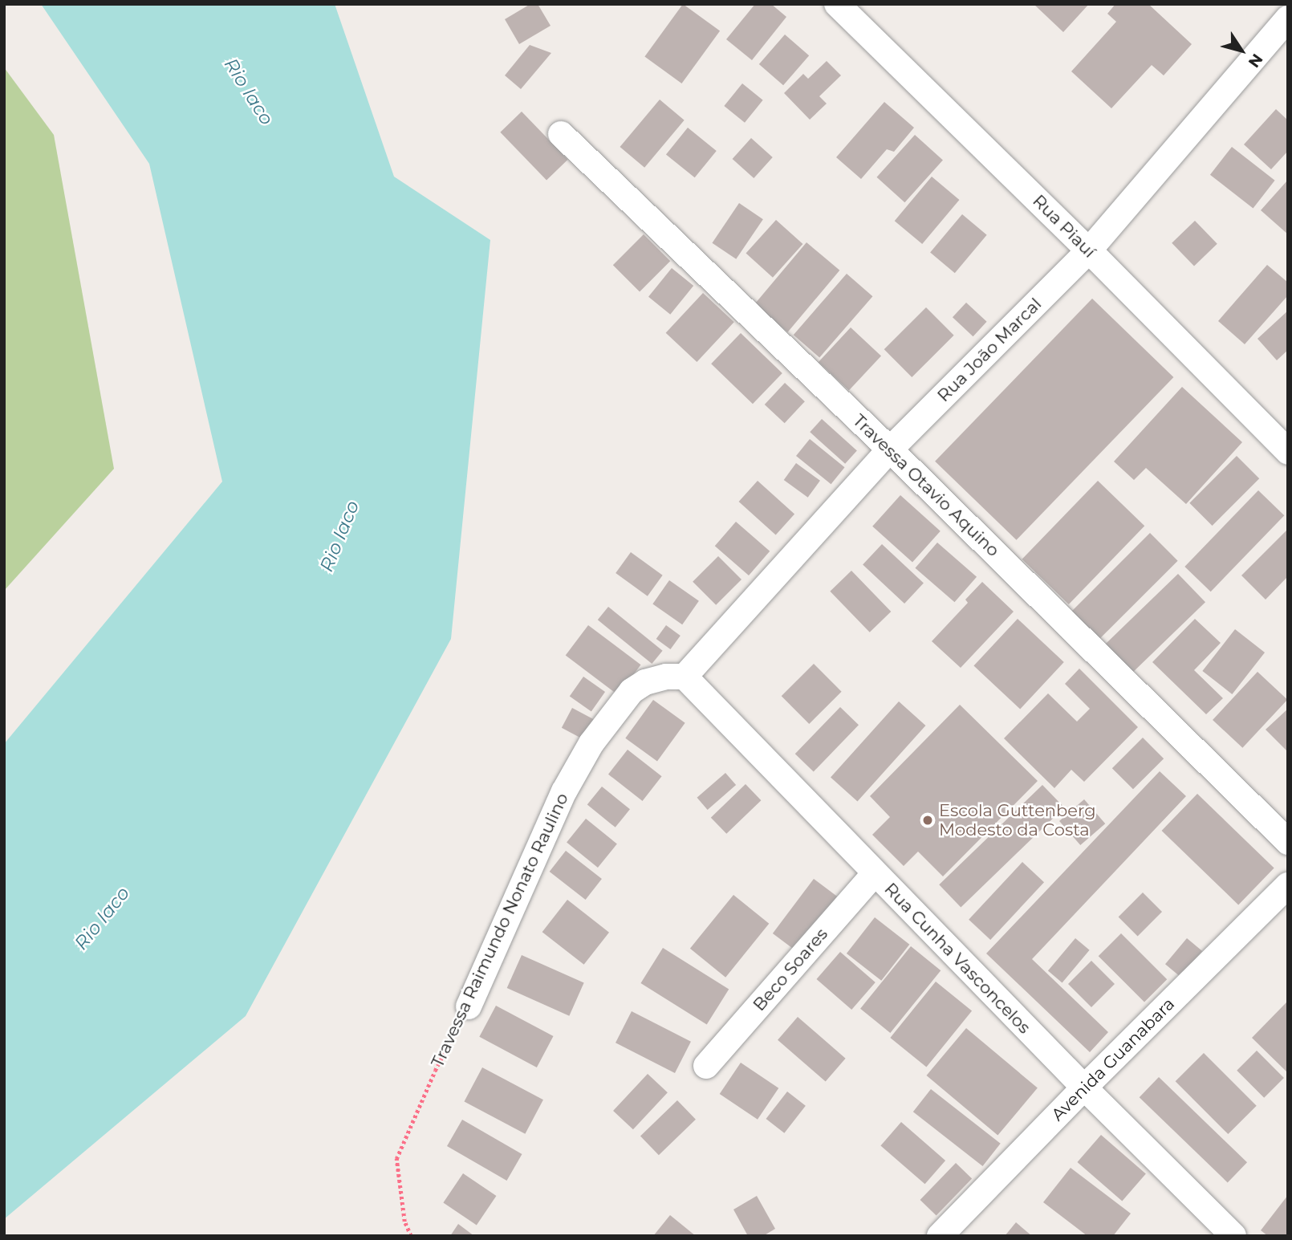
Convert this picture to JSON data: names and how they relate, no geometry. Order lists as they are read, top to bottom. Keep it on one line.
{"streets":{"street":["Rua Piauí","Rua João Marcal","Travessa Otavio Aquino","Travessa Raimundo Nonato Raulino","Rua Cunha Vasconcelos","Beco Soares","Avenida Guanabara"]},"crossings":[["Rua Piauí","Rua João Marcal"],["Rua João Marcal","Travessa Otavio Aquino"],["Rua João Marcal","Travessa Raimundo Nonato Raulino"],["Rua João Marcal","Rua Cunha Vasconcelos"],["Travessa Raimundo Nonato Raulino","Rua Cunha Vasconcelos"],["Rua Cunha Vasconcelos","Beco Soares"],["Rua Cunha Vasconcelos","Avenida Guanabara"]],"water":["Rio Iaco"],"places":["Escola Guttenberg Modesto da Costa"],"north":"bottom right"}
